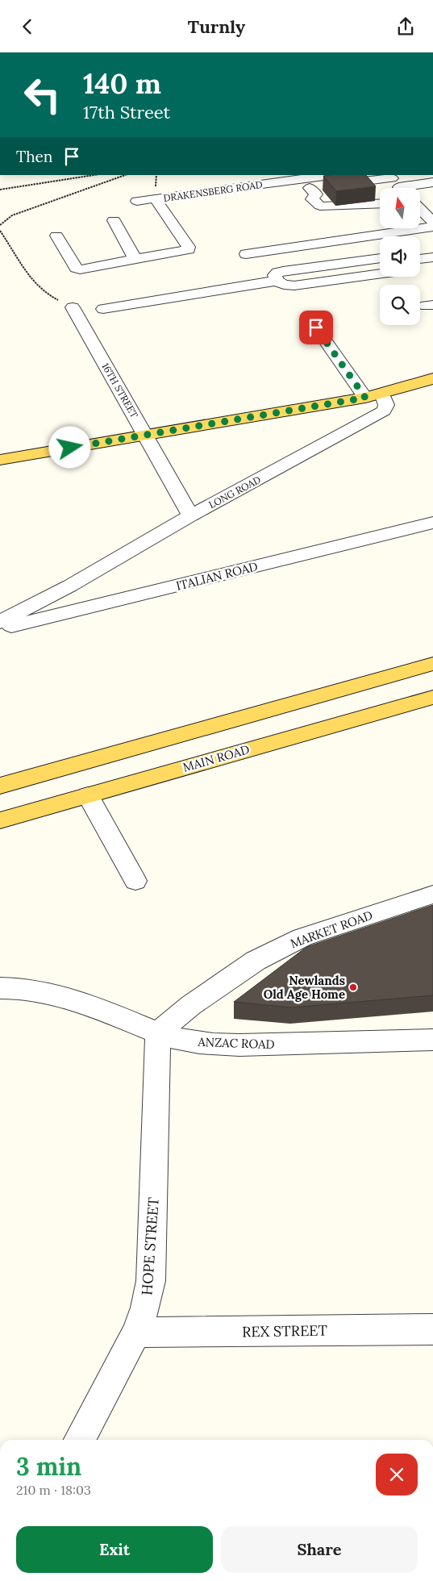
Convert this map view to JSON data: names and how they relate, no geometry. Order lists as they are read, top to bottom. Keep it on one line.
{"streets":{"main road":["MAIN ROAD"],"street":["DRAKENSBERG ROAD","16TH STREET","LONG ROAD","ITALIAN ROAD","MARKET ROAD","ANZAC ROAD","HOPE STREET","REX STREET"]},"crossings":[["16TH STREET","LONG ROAD"],["MARKET ROAD","ANZAC ROAD"],["MARKET ROAD","HOPE STREET"],["ANZAC ROAD","HOPE STREET"],["HOPE STREET","REX STREET"]],"places":["Newlands Old Age Home"],"north":"top","page":{"header":"Turnly","turn":["140 m","17th Street"],"then":"Then","heading":["3 min","210 m · 18:03"],"buttons":["Exit","Share"]}}
